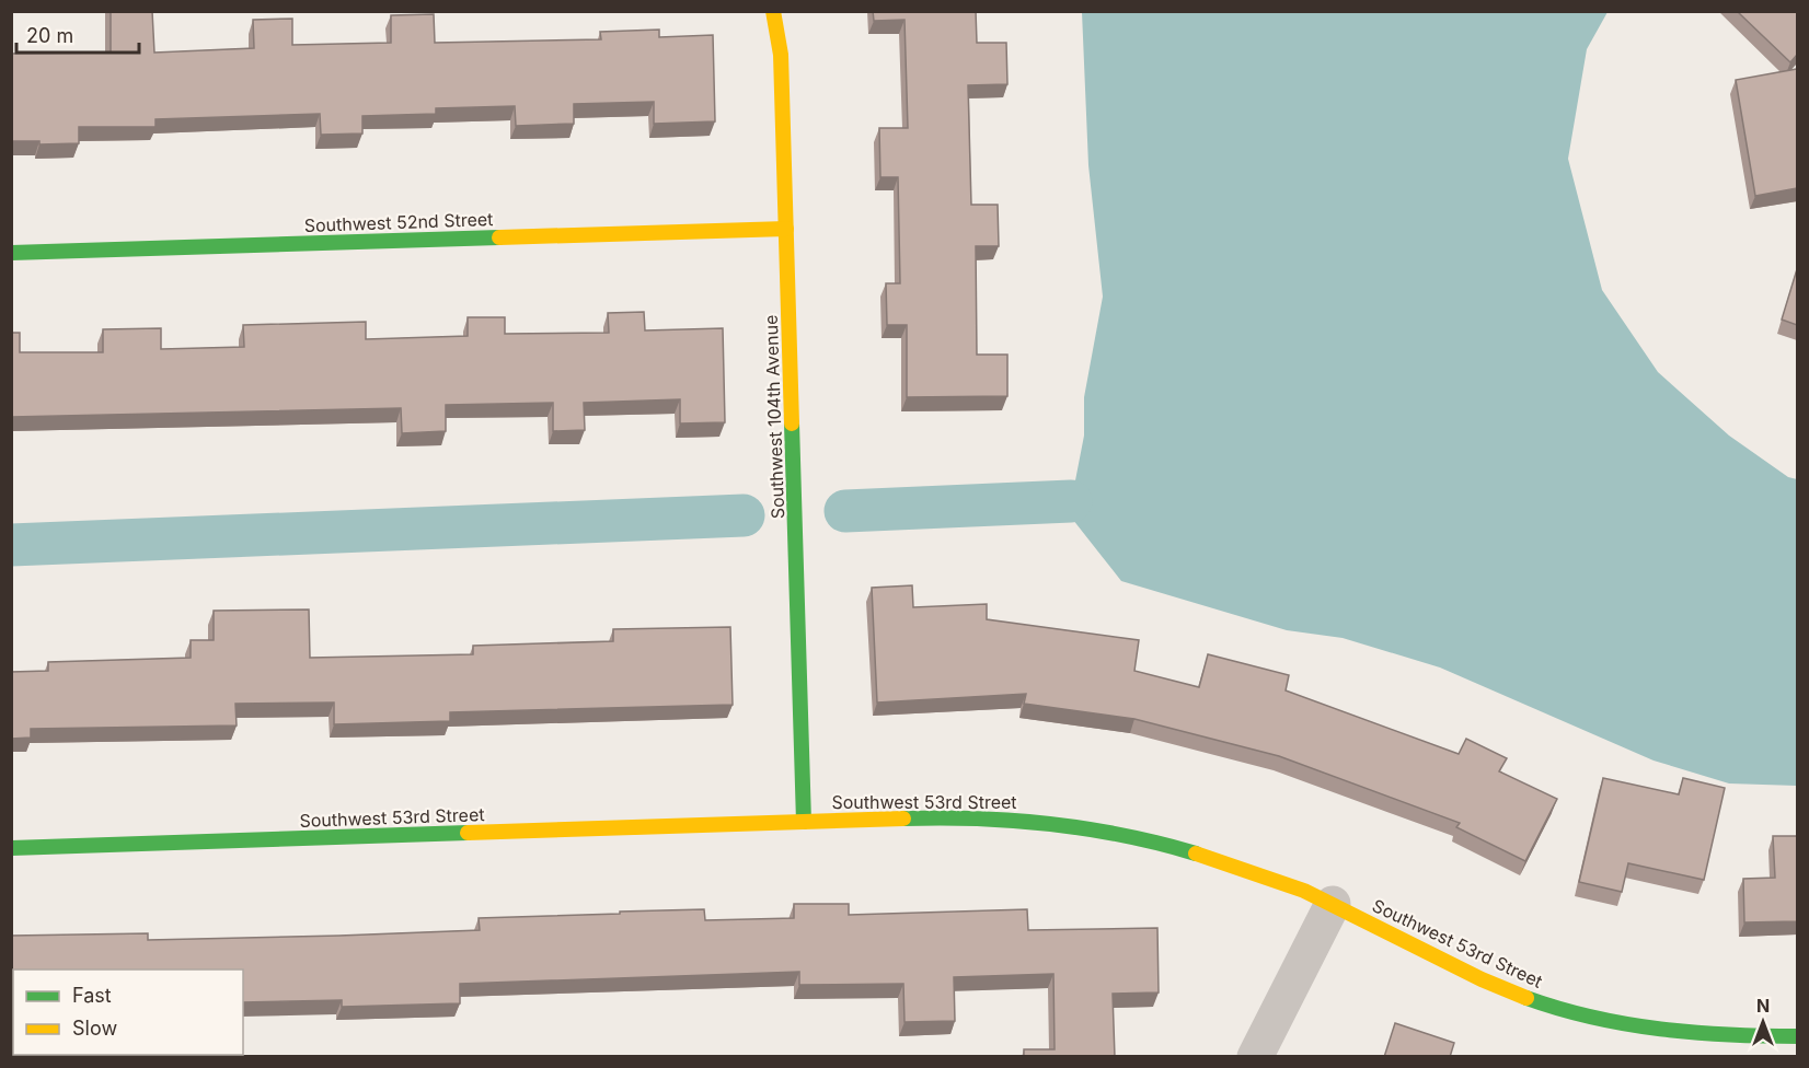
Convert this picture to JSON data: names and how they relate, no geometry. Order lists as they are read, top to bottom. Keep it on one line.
{"streets":{"street":["Southwest 52nd Street","Southwest 104th Avenue","Southwest 53rd Street"]},"crossings":[["Southwest 52nd Street","Southwest 104th Avenue"],["Southwest 104th Avenue","Southwest 53rd Street"]],"legend":["Fast","Slow"],"scale_bar":"20 m","north":"top"}
